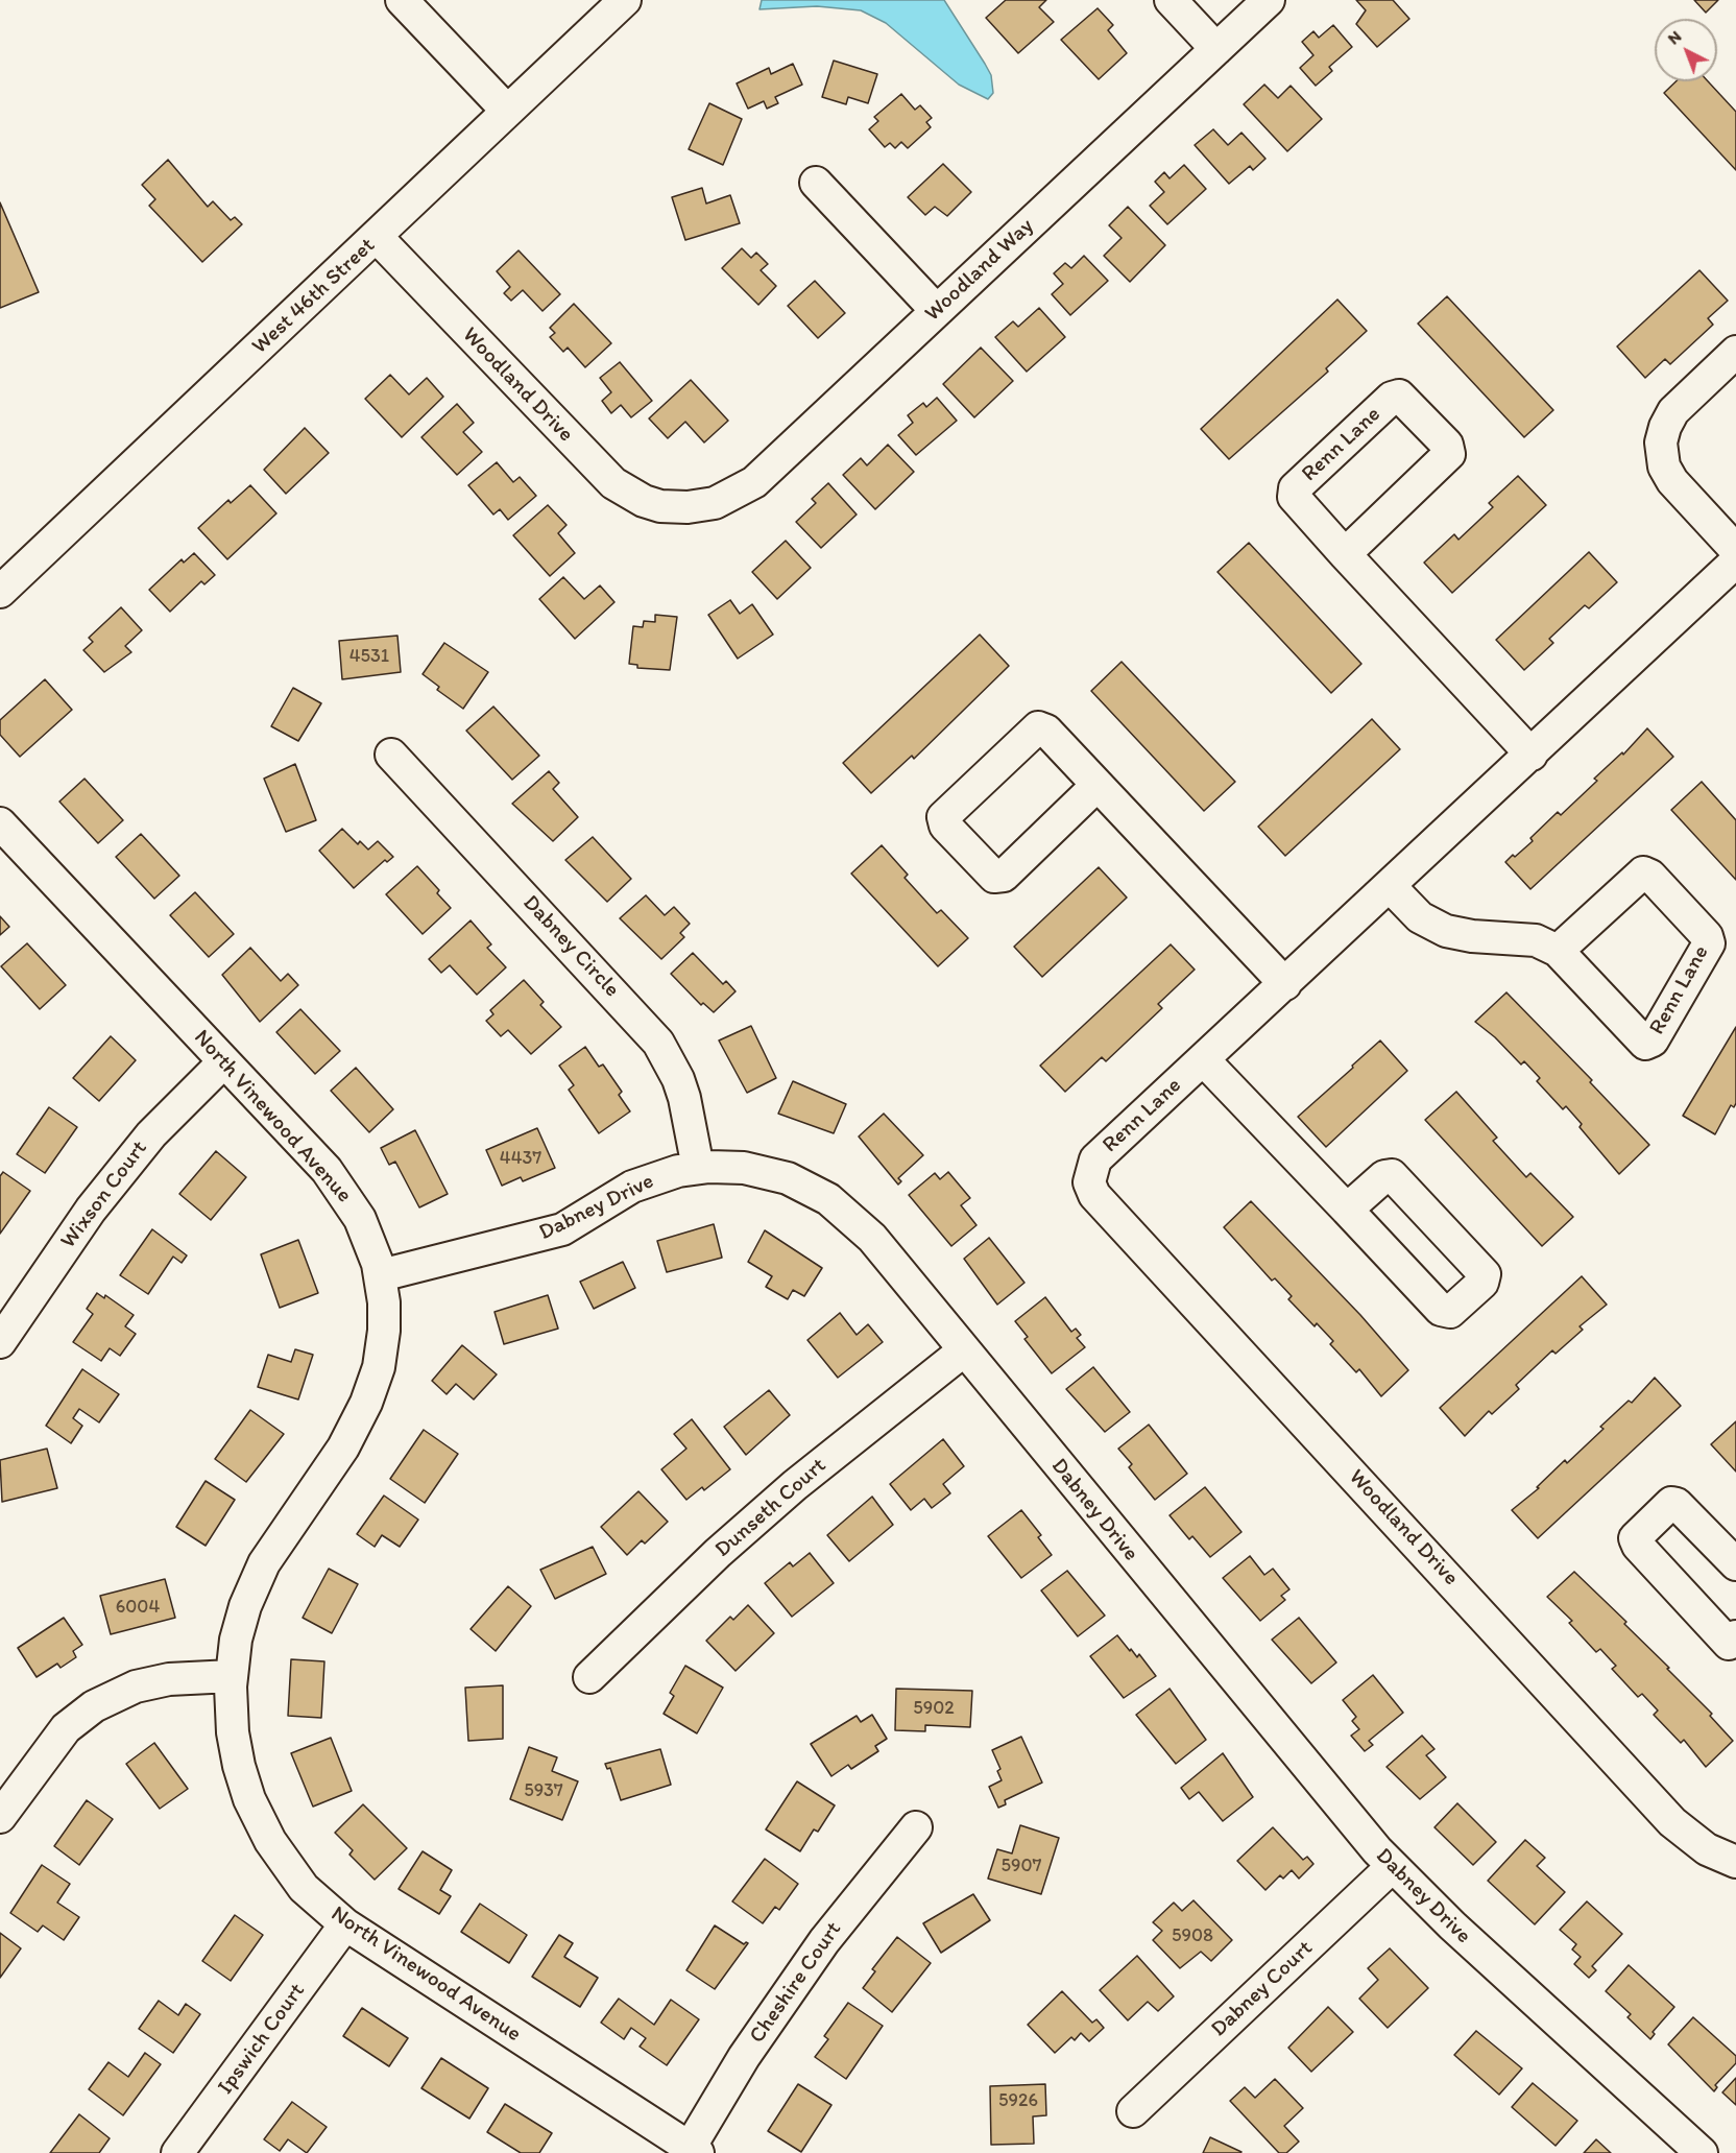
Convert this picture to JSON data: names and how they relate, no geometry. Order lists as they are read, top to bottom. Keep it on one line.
{"streets":{"street":["Woodland Way","West 46th Street","Woodland Drive","Renn Lane","Dabney Circle","North Vinewood Avenue","Wixson Court","Dabney Drive","Dunseth Court","Cheshire Court","Dabney Court","Ipswich Court"]},"crossings":[["Woodland Way","Woodland Drive"],["West 46th Street","Woodland Drive"],["Woodland Drive","Renn Lane"],["Dabney Circle","Dabney Drive"],["North Vinewood Avenue","Wixson Court"],["North Vinewood Avenue","Dabney Drive"],["North Vinewood Avenue","Cheshire Court"],["North Vinewood Avenue","Ipswich Court"],["Dabney Drive","Dunseth Court"],["Dabney Drive","Dabney Court"]],"house_numbers":["4531","4437","6004","5902","5937","5907","5908","5926"],"north":"top left"}
